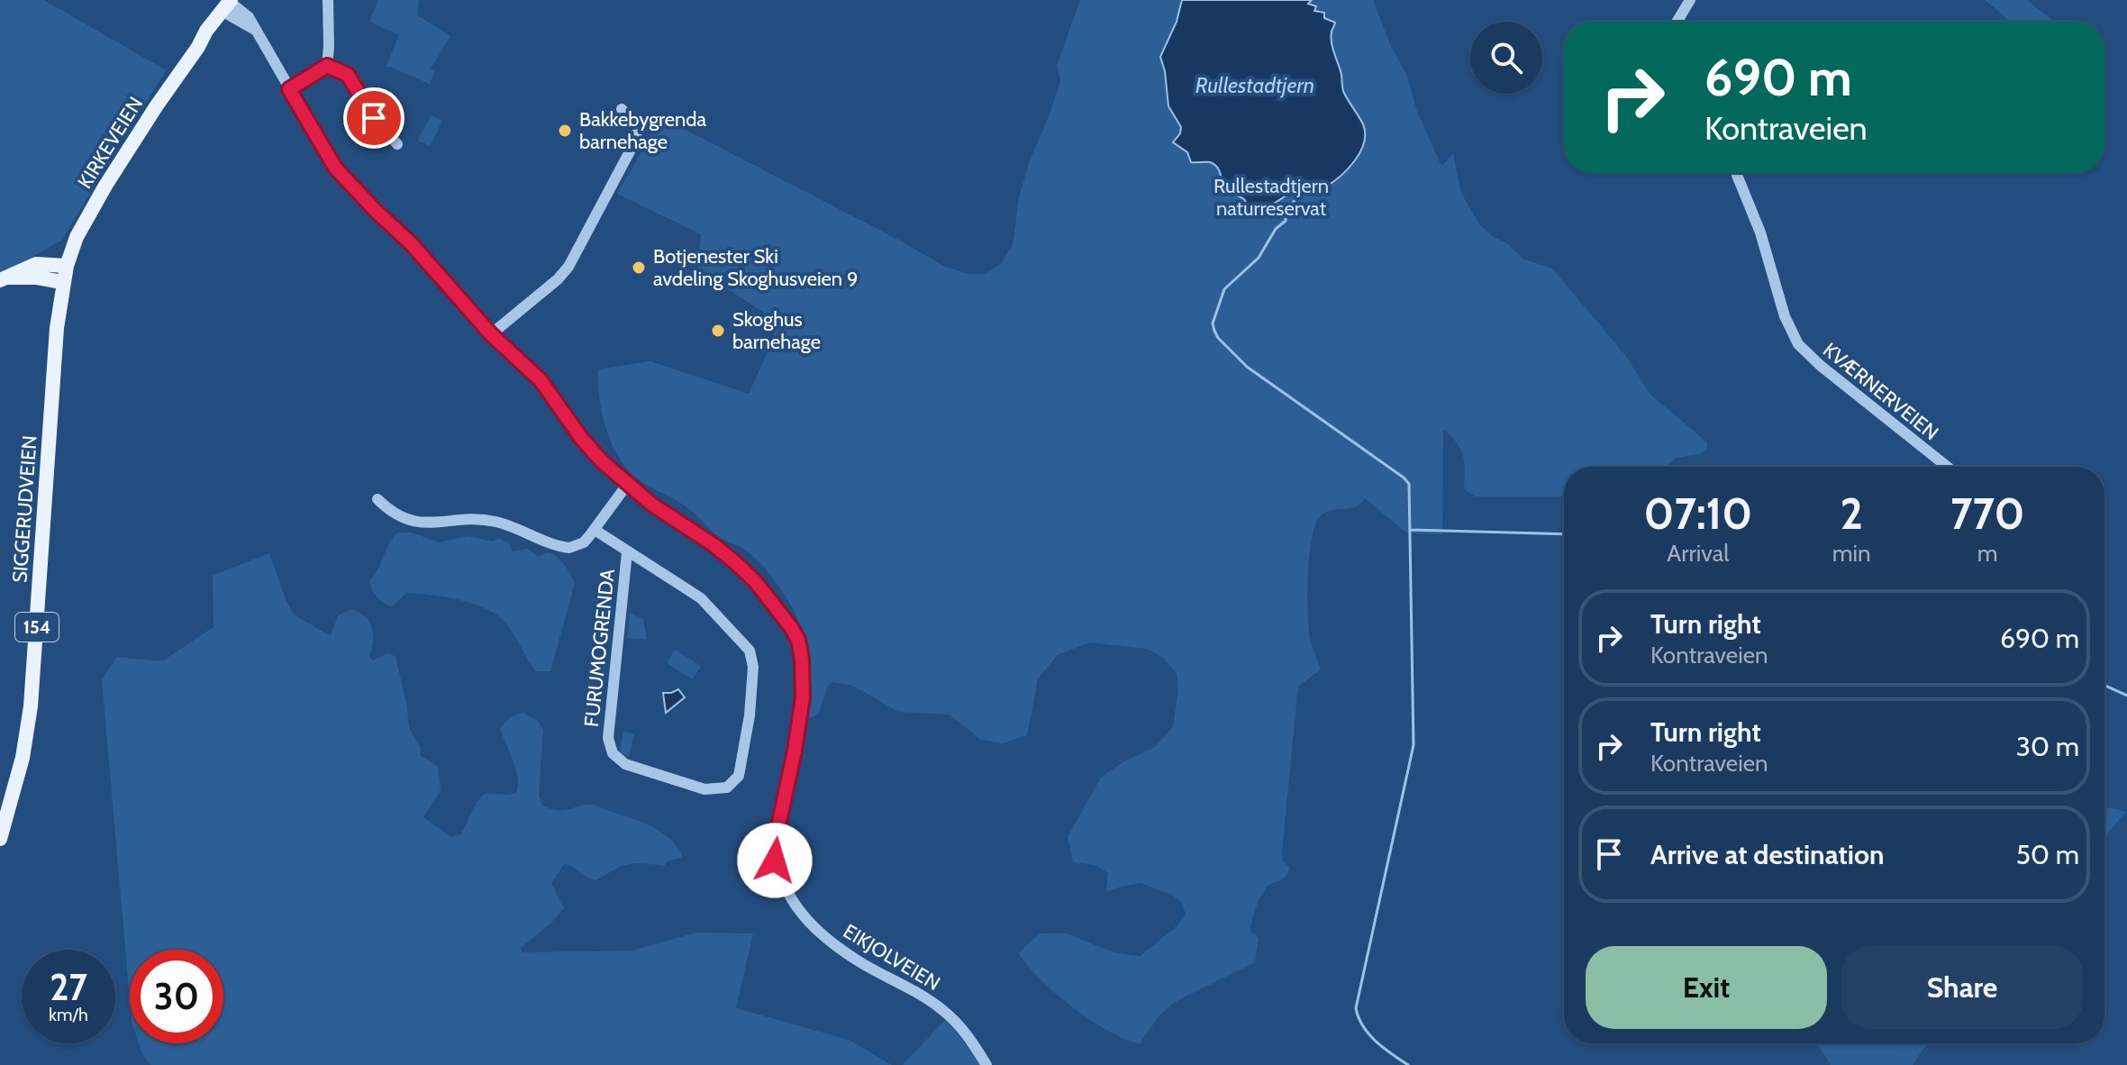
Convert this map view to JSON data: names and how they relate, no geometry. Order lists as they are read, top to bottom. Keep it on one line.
{"streets":{"main road":["KIRKEVEIEN","SIGGERUDVEIEN","154"],"street":["KVÆRNERVEIEN","FURUMOGRENDA","EIKJOLVEIEN"]},"crossings":[["KIRKEVEIEN","SIGGERUDVEIEN"],["KIRKEVEIEN","EIKJOLVEIEN"]],"water":["Rullestadtjern"],"parks":["Rullestadtjern naturreservat"],"places":["Bakkebygrenda barnehage","Botjenester Ski avdeling Skoghusveien 9","Skoghus barnehage"],"page":{"turn":["690 m","Kontraveien"],"eta":["07:10","Arrival","2","min","770","m"],"list":[{"name":"Turn right","note":"Kontraveien","value":"690 m"},{"name":"Turn right","note":"Kontraveien","value":"30 m"},{"name":"Arrive at destination","value":"50 m"}],"buttons":["Exit","Share"],"speed":"27 km/h","limit":"30"}}
